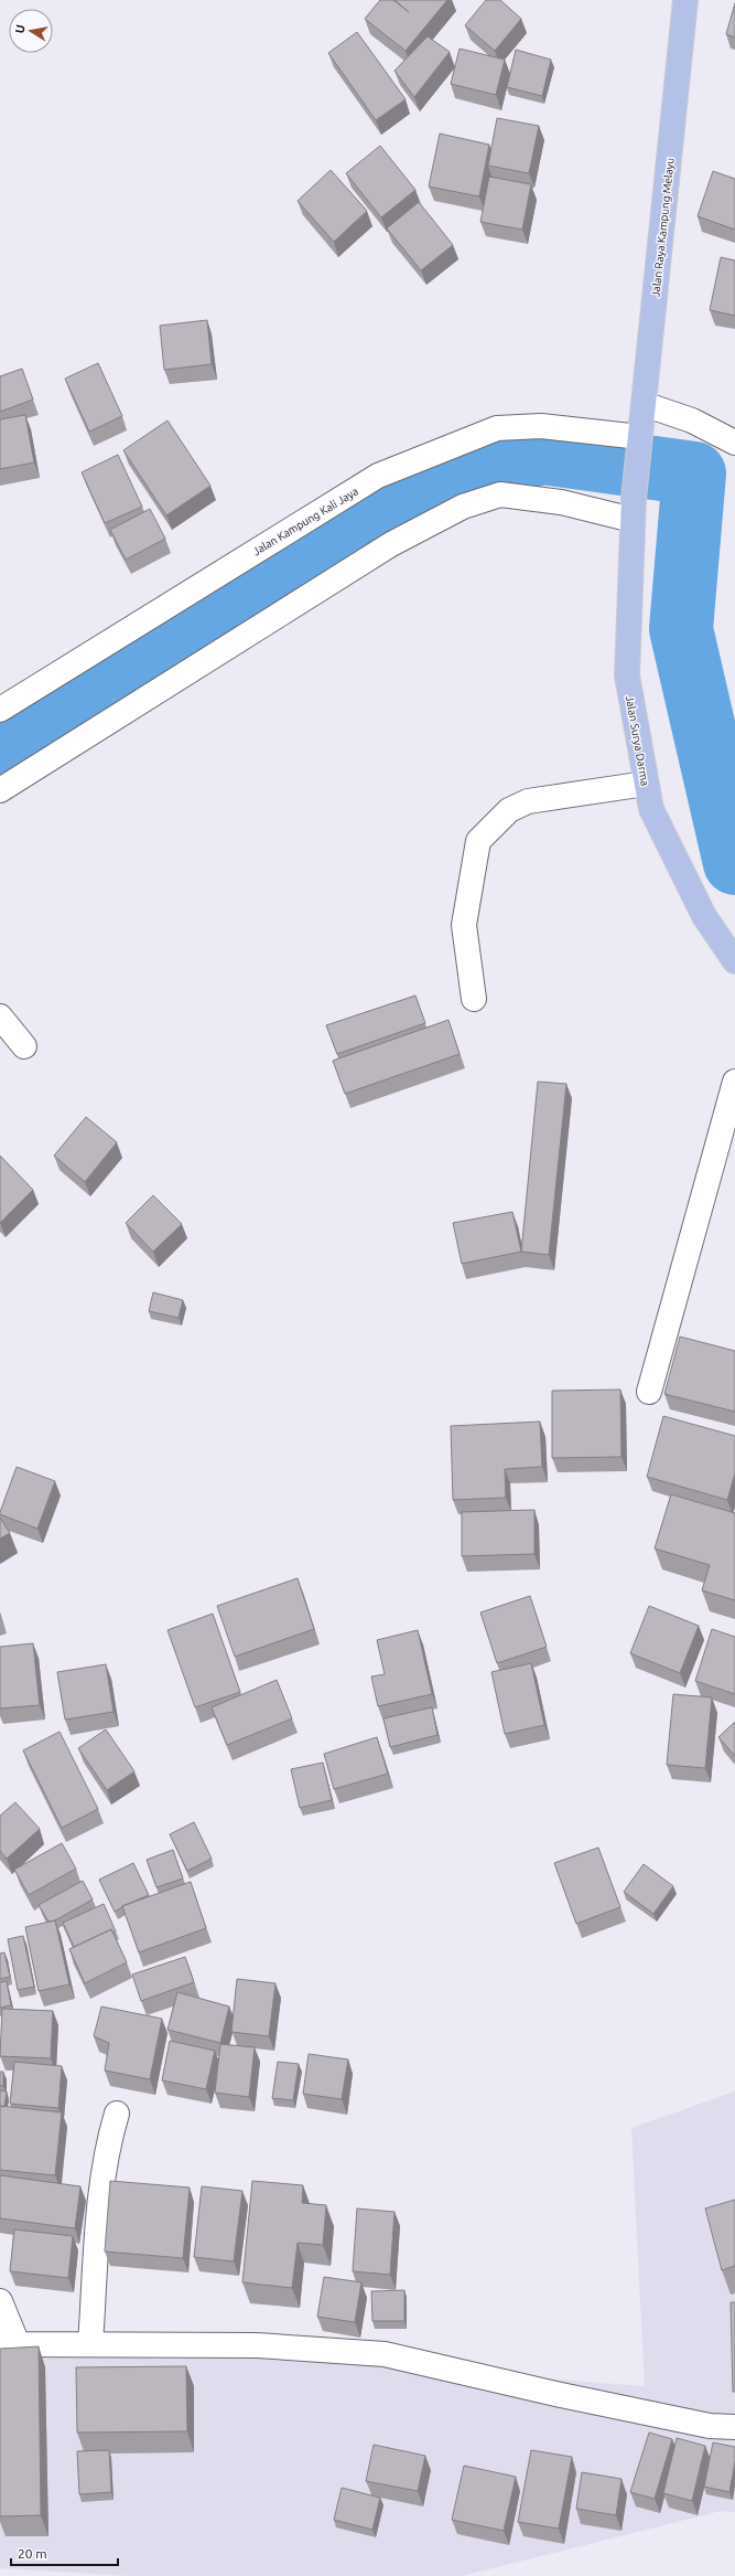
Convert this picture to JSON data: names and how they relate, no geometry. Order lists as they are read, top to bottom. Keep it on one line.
{"streets":{"main road":["Jalan Raya Kampung Melayu","Jalan Surya Darma"],"street":["Jalan Kampung Kali Jaya"]},"crossings":[["Jalan Raya Kampung Melayu","Jalan Kampung Kali Jaya"],["Jalan Raya Kampung Melayu","Jalan Surya Darma"],["Jalan Kampung Kali Jaya","Jalan Surya Darma"]],"scale_bar":"20 m","north":"left"}
